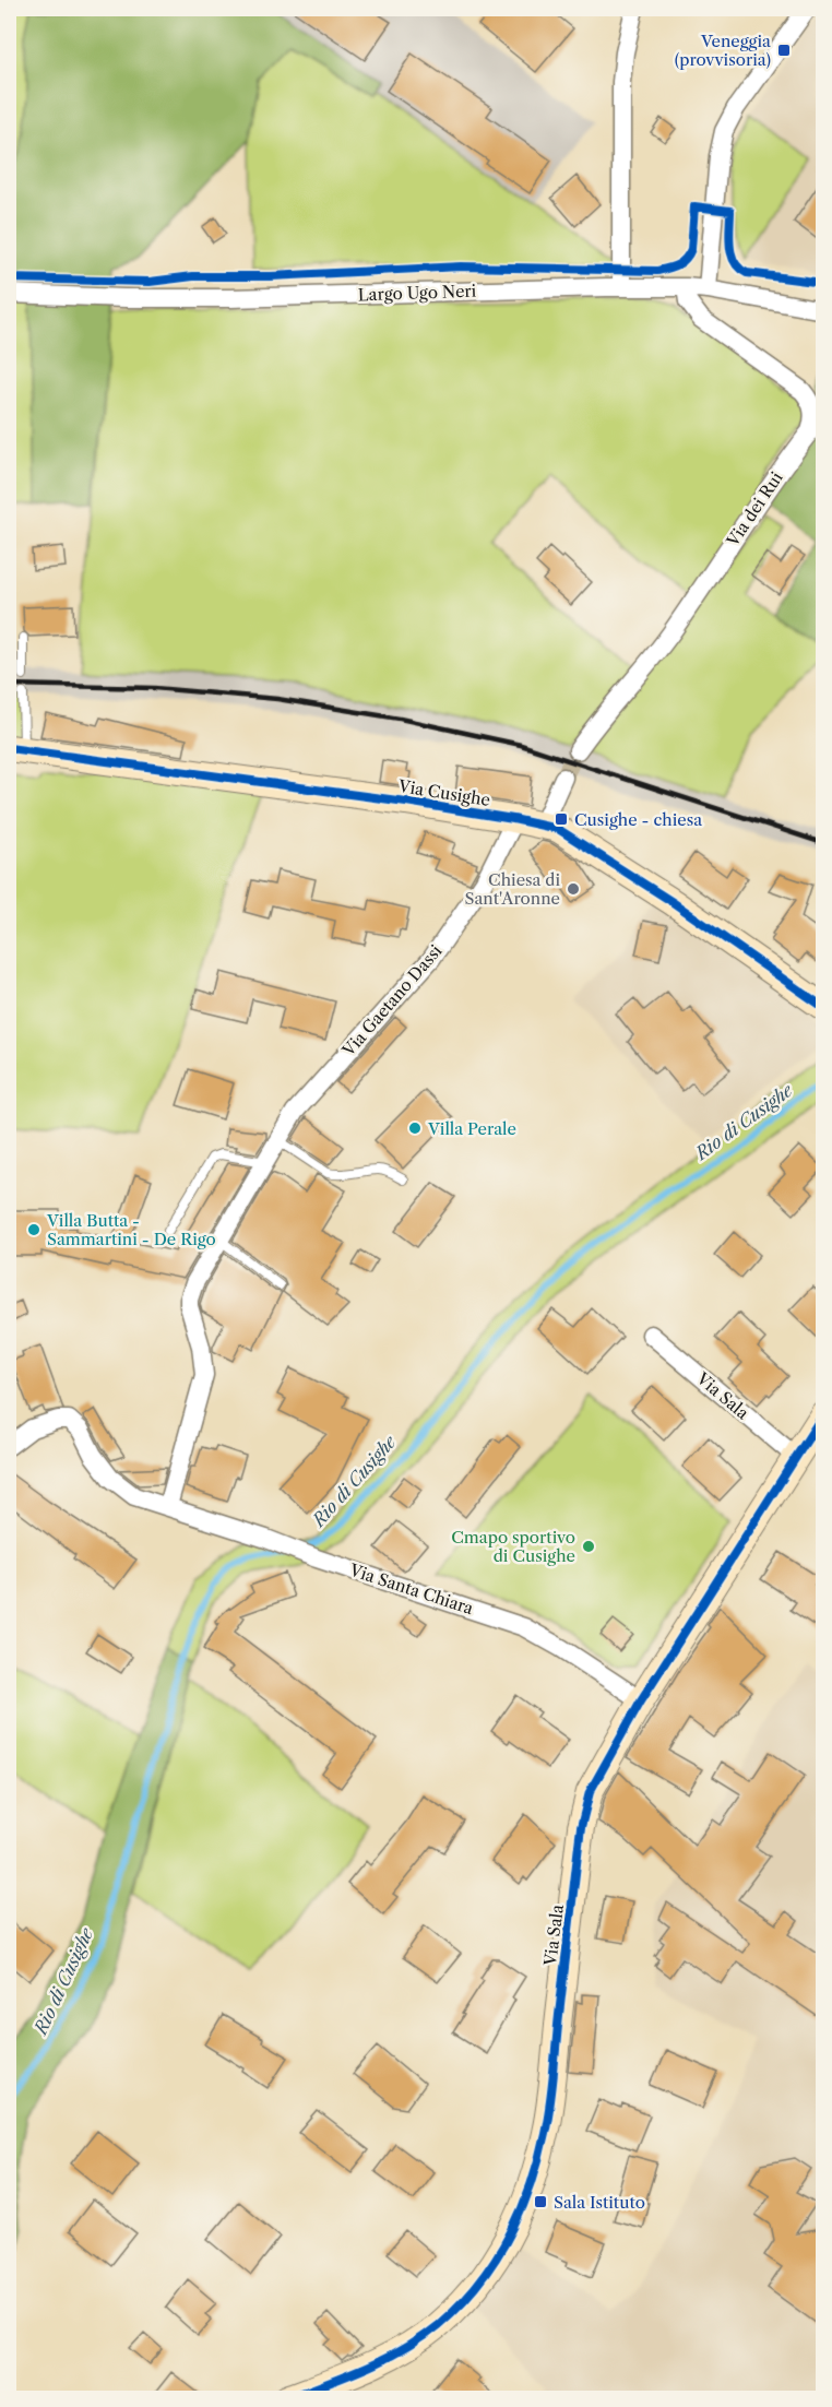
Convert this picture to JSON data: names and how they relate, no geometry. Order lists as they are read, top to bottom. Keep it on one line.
{"streets":{"street":["Largo Ugo Neri","Via dei Rui","Via Cusighe","Via Gaetano Dassi","Via Sala","Via Santa Chiara"]},"crossings":[["Largo Ugo Neri","Via dei Rui"],["Via Cusighe","Via Gaetano Dassi"],["Via Gaetano Dassi","Via Santa Chiara"],["Via Sala","Via Santa Chiara"]],"water":["Rio di Cusighe"],"places":{"transit":["Veneggia (provvisoria)","Cusighe - chiesa","Sala Istituto"],"other":["Chiesa di Sant'Aronne","Villa Perale","Villa Butta - Sammartini - De Rigo","Cmapo sportivo di Cusighe"]}}
